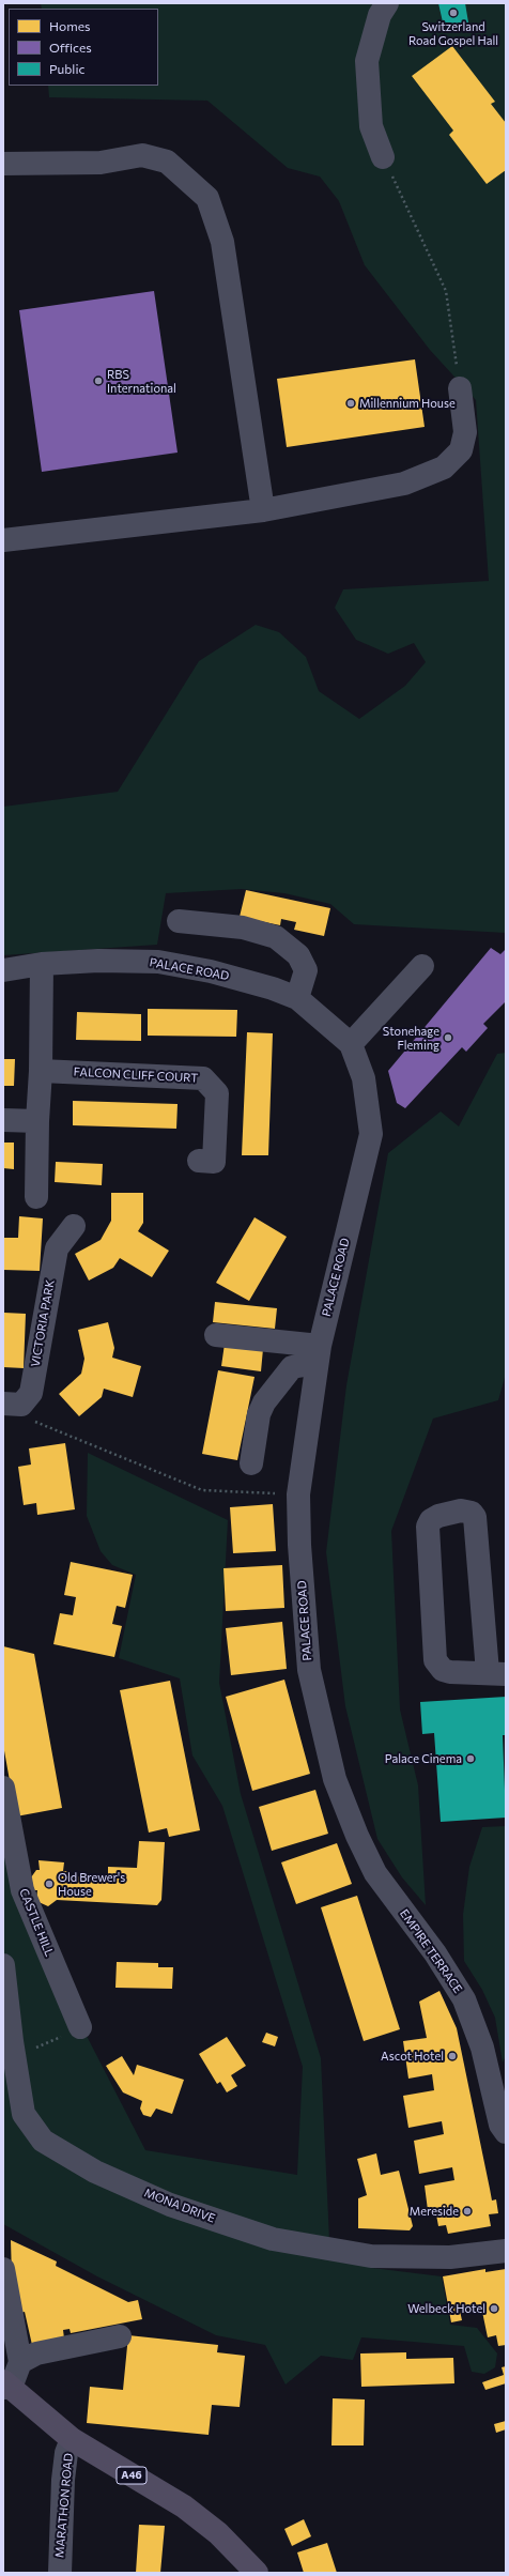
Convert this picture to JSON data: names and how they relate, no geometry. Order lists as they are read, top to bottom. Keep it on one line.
{"streets":{"main road":["A46"],"street":["PALACE ROAD","FALCON CLIFF COURT","VICTORIA PARK","CASTLE HILL","EMPIRE TERRACE","MONA DRIVE","MARATHON ROAD"]},"crossings":[["PALACE ROAD","EMPIRE TERRACE"],["A46","MARATHON ROAD"]],"places":["Switzerland Road Gospel Hall","RBS International","Millennium House","Stonehage Fleming","Palace Cinema","Old Brewer's House","Ascot Hotel","Mereside","Welbeck Hotel"],"legend":["Homes","Offices","Public"]}
